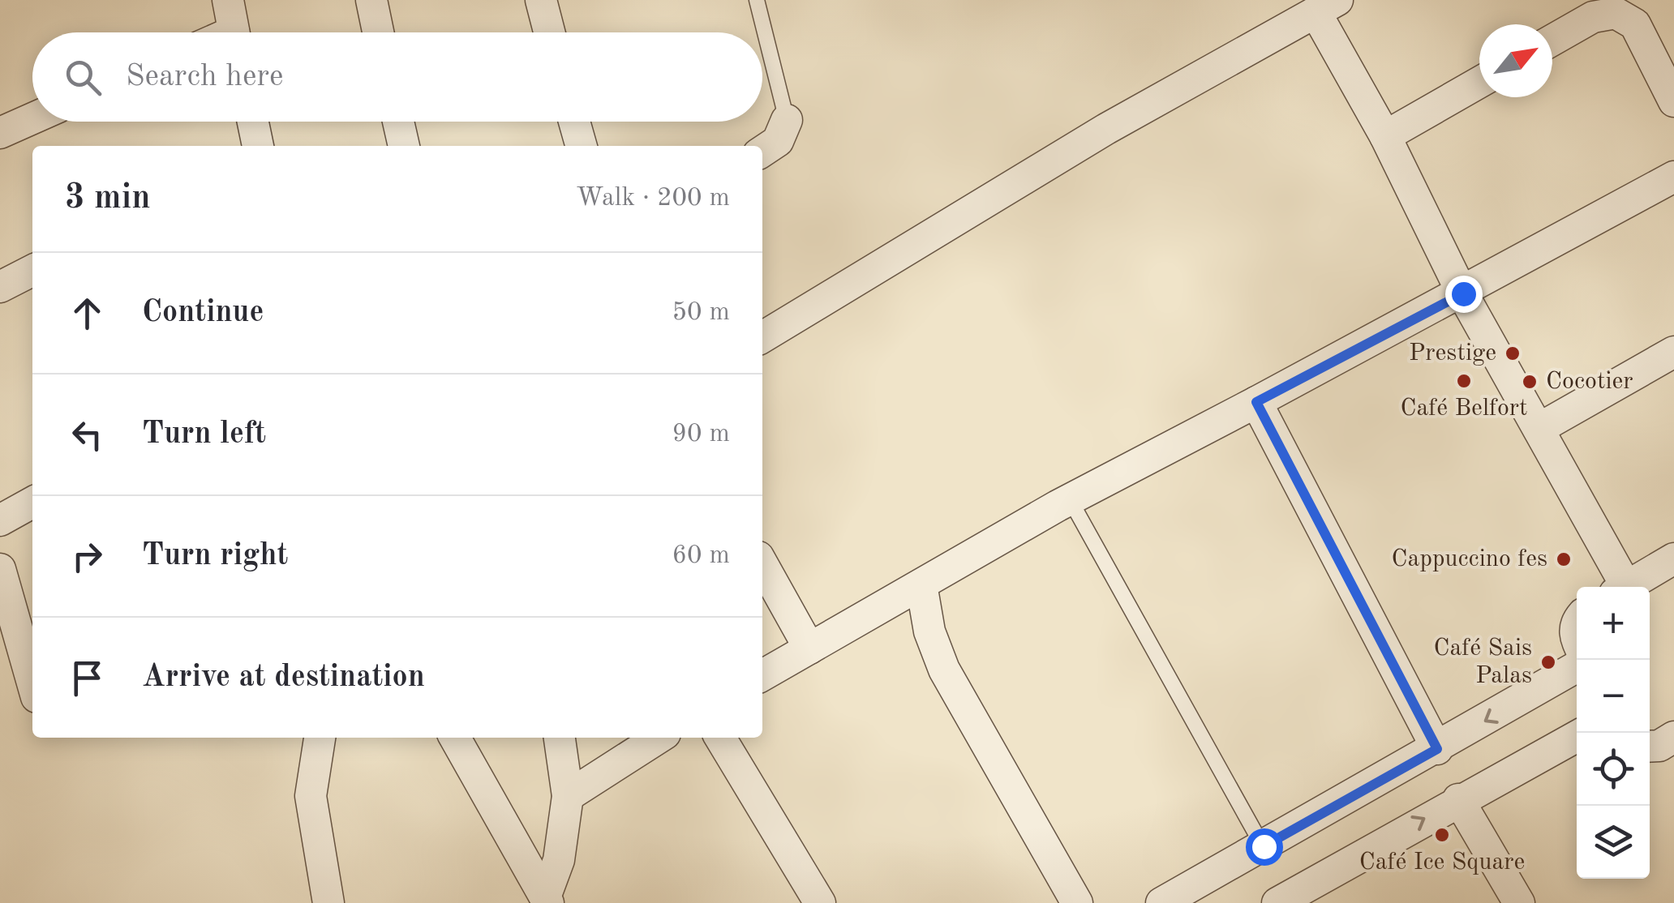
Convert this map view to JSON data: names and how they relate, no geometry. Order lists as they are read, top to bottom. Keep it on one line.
{"places":["Prestige","Café Belfort","Cocotier","Cappuccino fes","Café Sais Palas","Café Ice Square"],"north":"top right","page":{"search":"Search here","heading":["3 min","Walk · 200 m"],"list":[["Continue","50 m"],["Turn left","90 m"],["Turn right","60 m"],"Arrive at destination"],"map_buttons":["+","−"]}}
